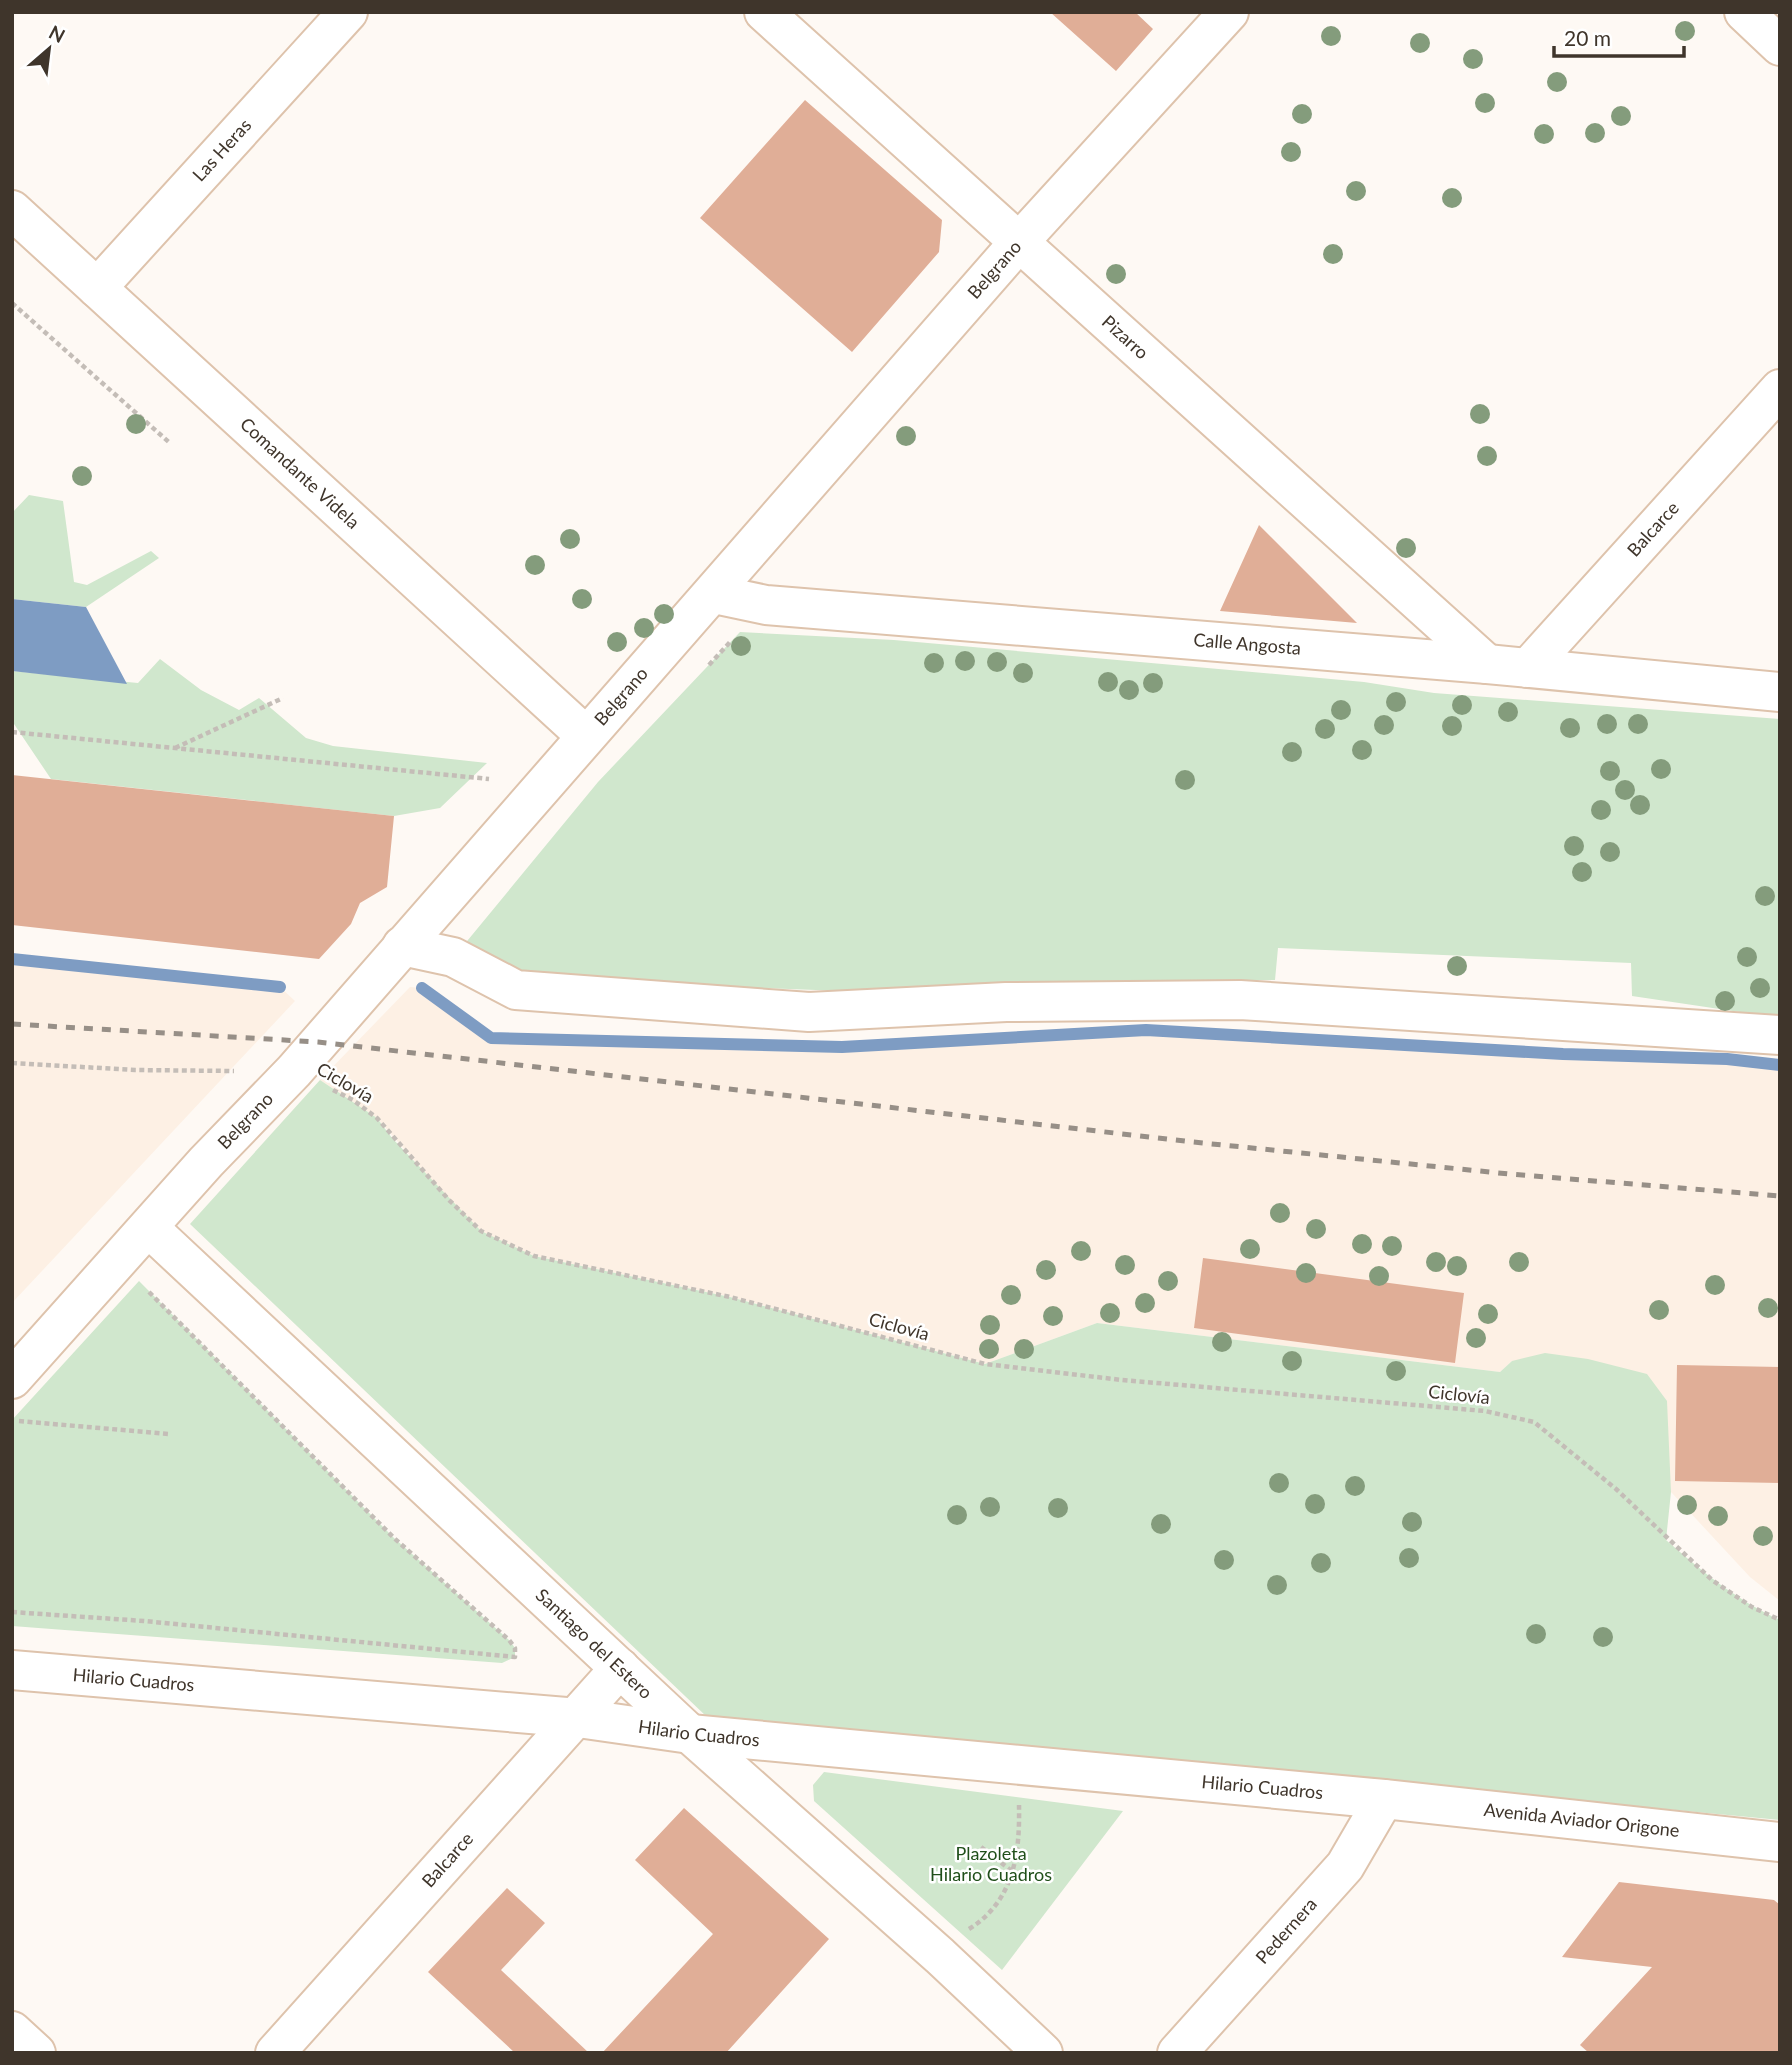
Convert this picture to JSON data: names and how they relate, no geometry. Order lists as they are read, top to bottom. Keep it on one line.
{"streets":{"street":["Las Heras","Belgrano","Pizarro","Comandante Videla","Balcarce","Calle Angosta","Santiago del Estero","Hilario Cuadros","Avenida Aviador Origone","Pedernera"],"path":["Ciclovía"]},"crossings":[["Las Heras","Comandante Videla"],["Belgrano","Pizarro"],["Belgrano","Comandante Videla"],["Belgrano","Calle Angosta"],["Belgrano","Ciclovía"],["Belgrano","Santiago del Estero"],["Pizarro","Calle Angosta"],["Balcarce","Calle Angosta"],["Balcarce","Santiago del Estero"],["Balcarce","Hilario Cuadros"],["Santiago del Estero","Hilario Cuadros"],["Hilario Cuadros","Avenida Aviador Origone"],["Hilario Cuadros","Pedernera"],["Avenida Aviador Origone","Pedernera"]],"parks":["Plazoleta Hilario Cuadros"],"scale_bar":"20 m","north":"top right"}
